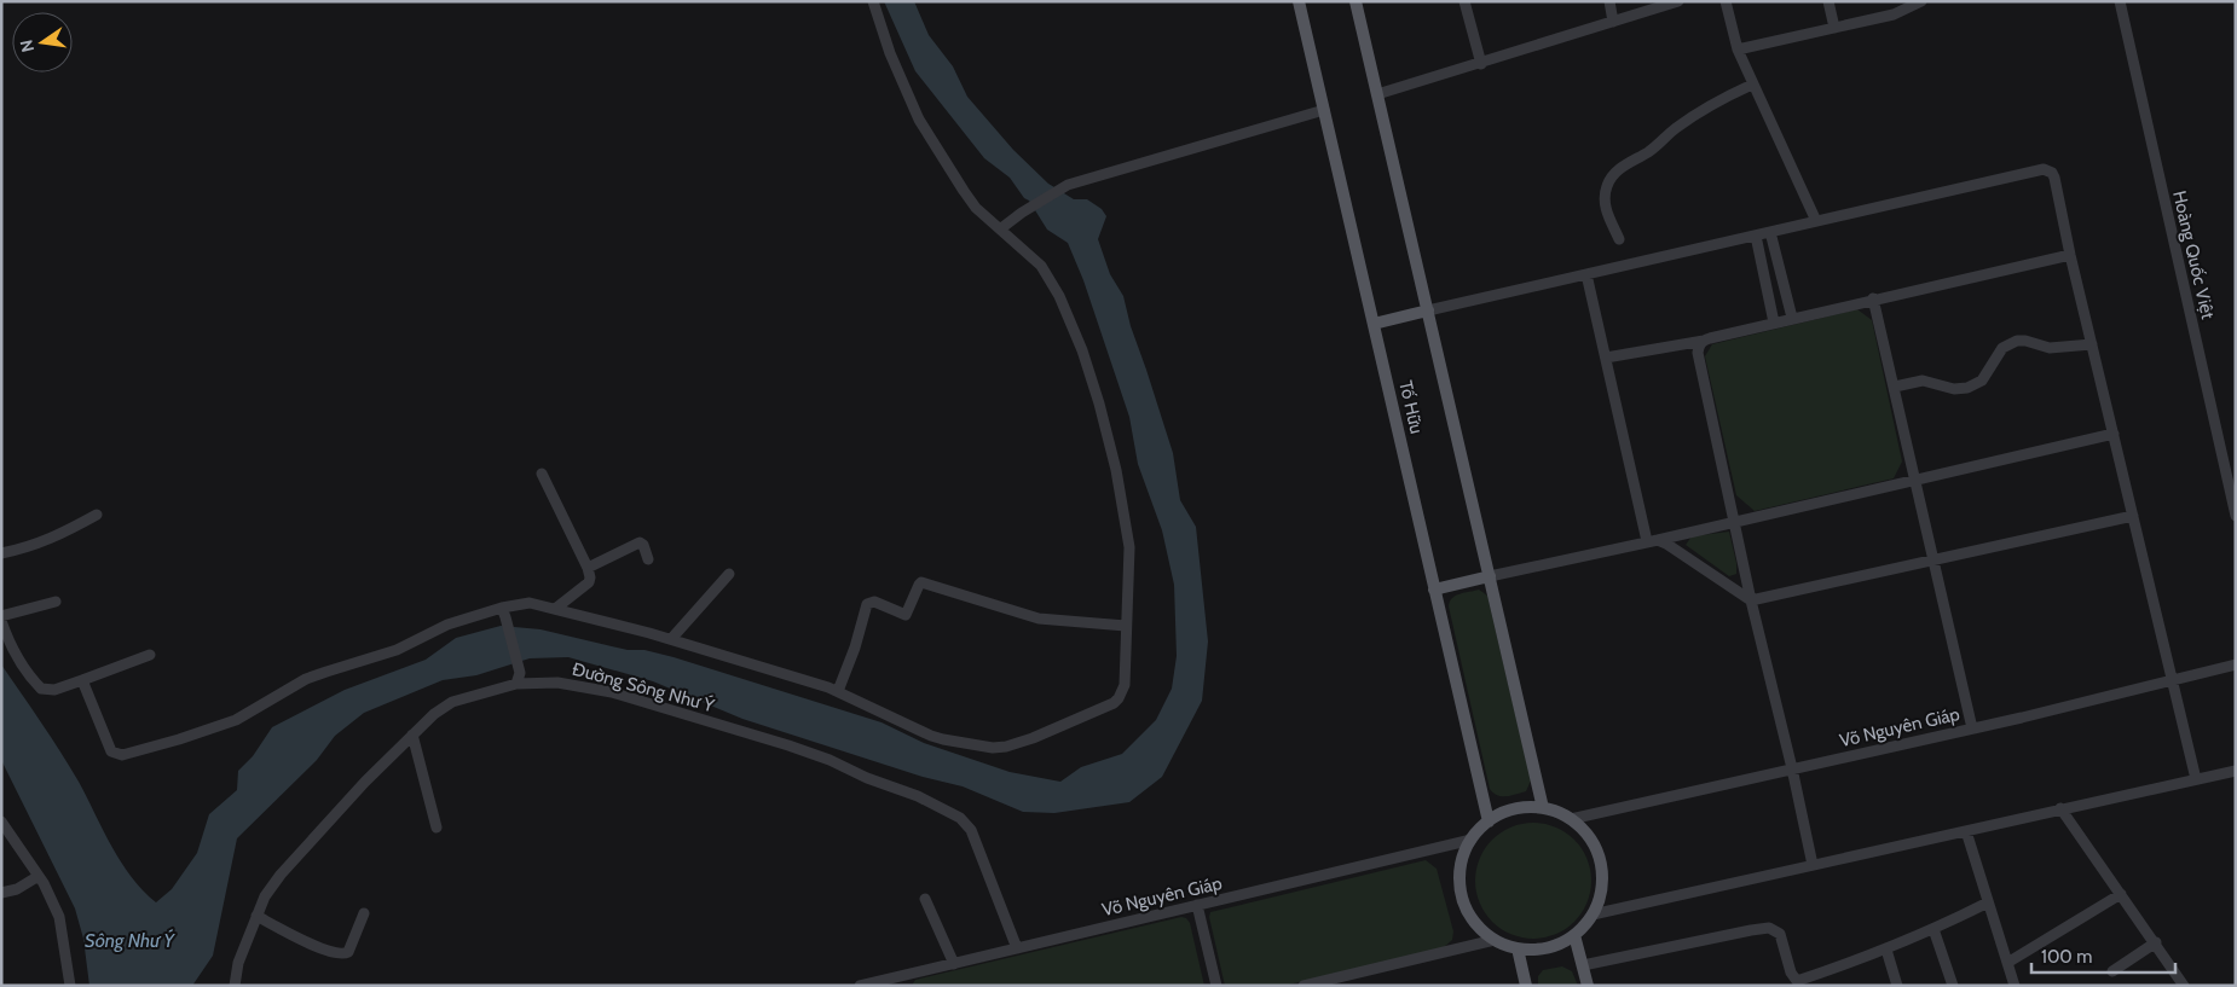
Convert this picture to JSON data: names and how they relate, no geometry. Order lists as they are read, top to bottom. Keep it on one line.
{"streets":{"main road":["Tố Hữu"],"street":["Hoàng Quốc Việt","Đường Sông Như Ý","Võ Nguyên Giáp"]},"crossings":[["Tố Hữu","Võ Nguyên Giáp"],["Đường Sông Như Ý","Võ Nguyên Giáp"]],"water":["Sông Như Ý"],"scale_bar":"100 m","north":"left"}
